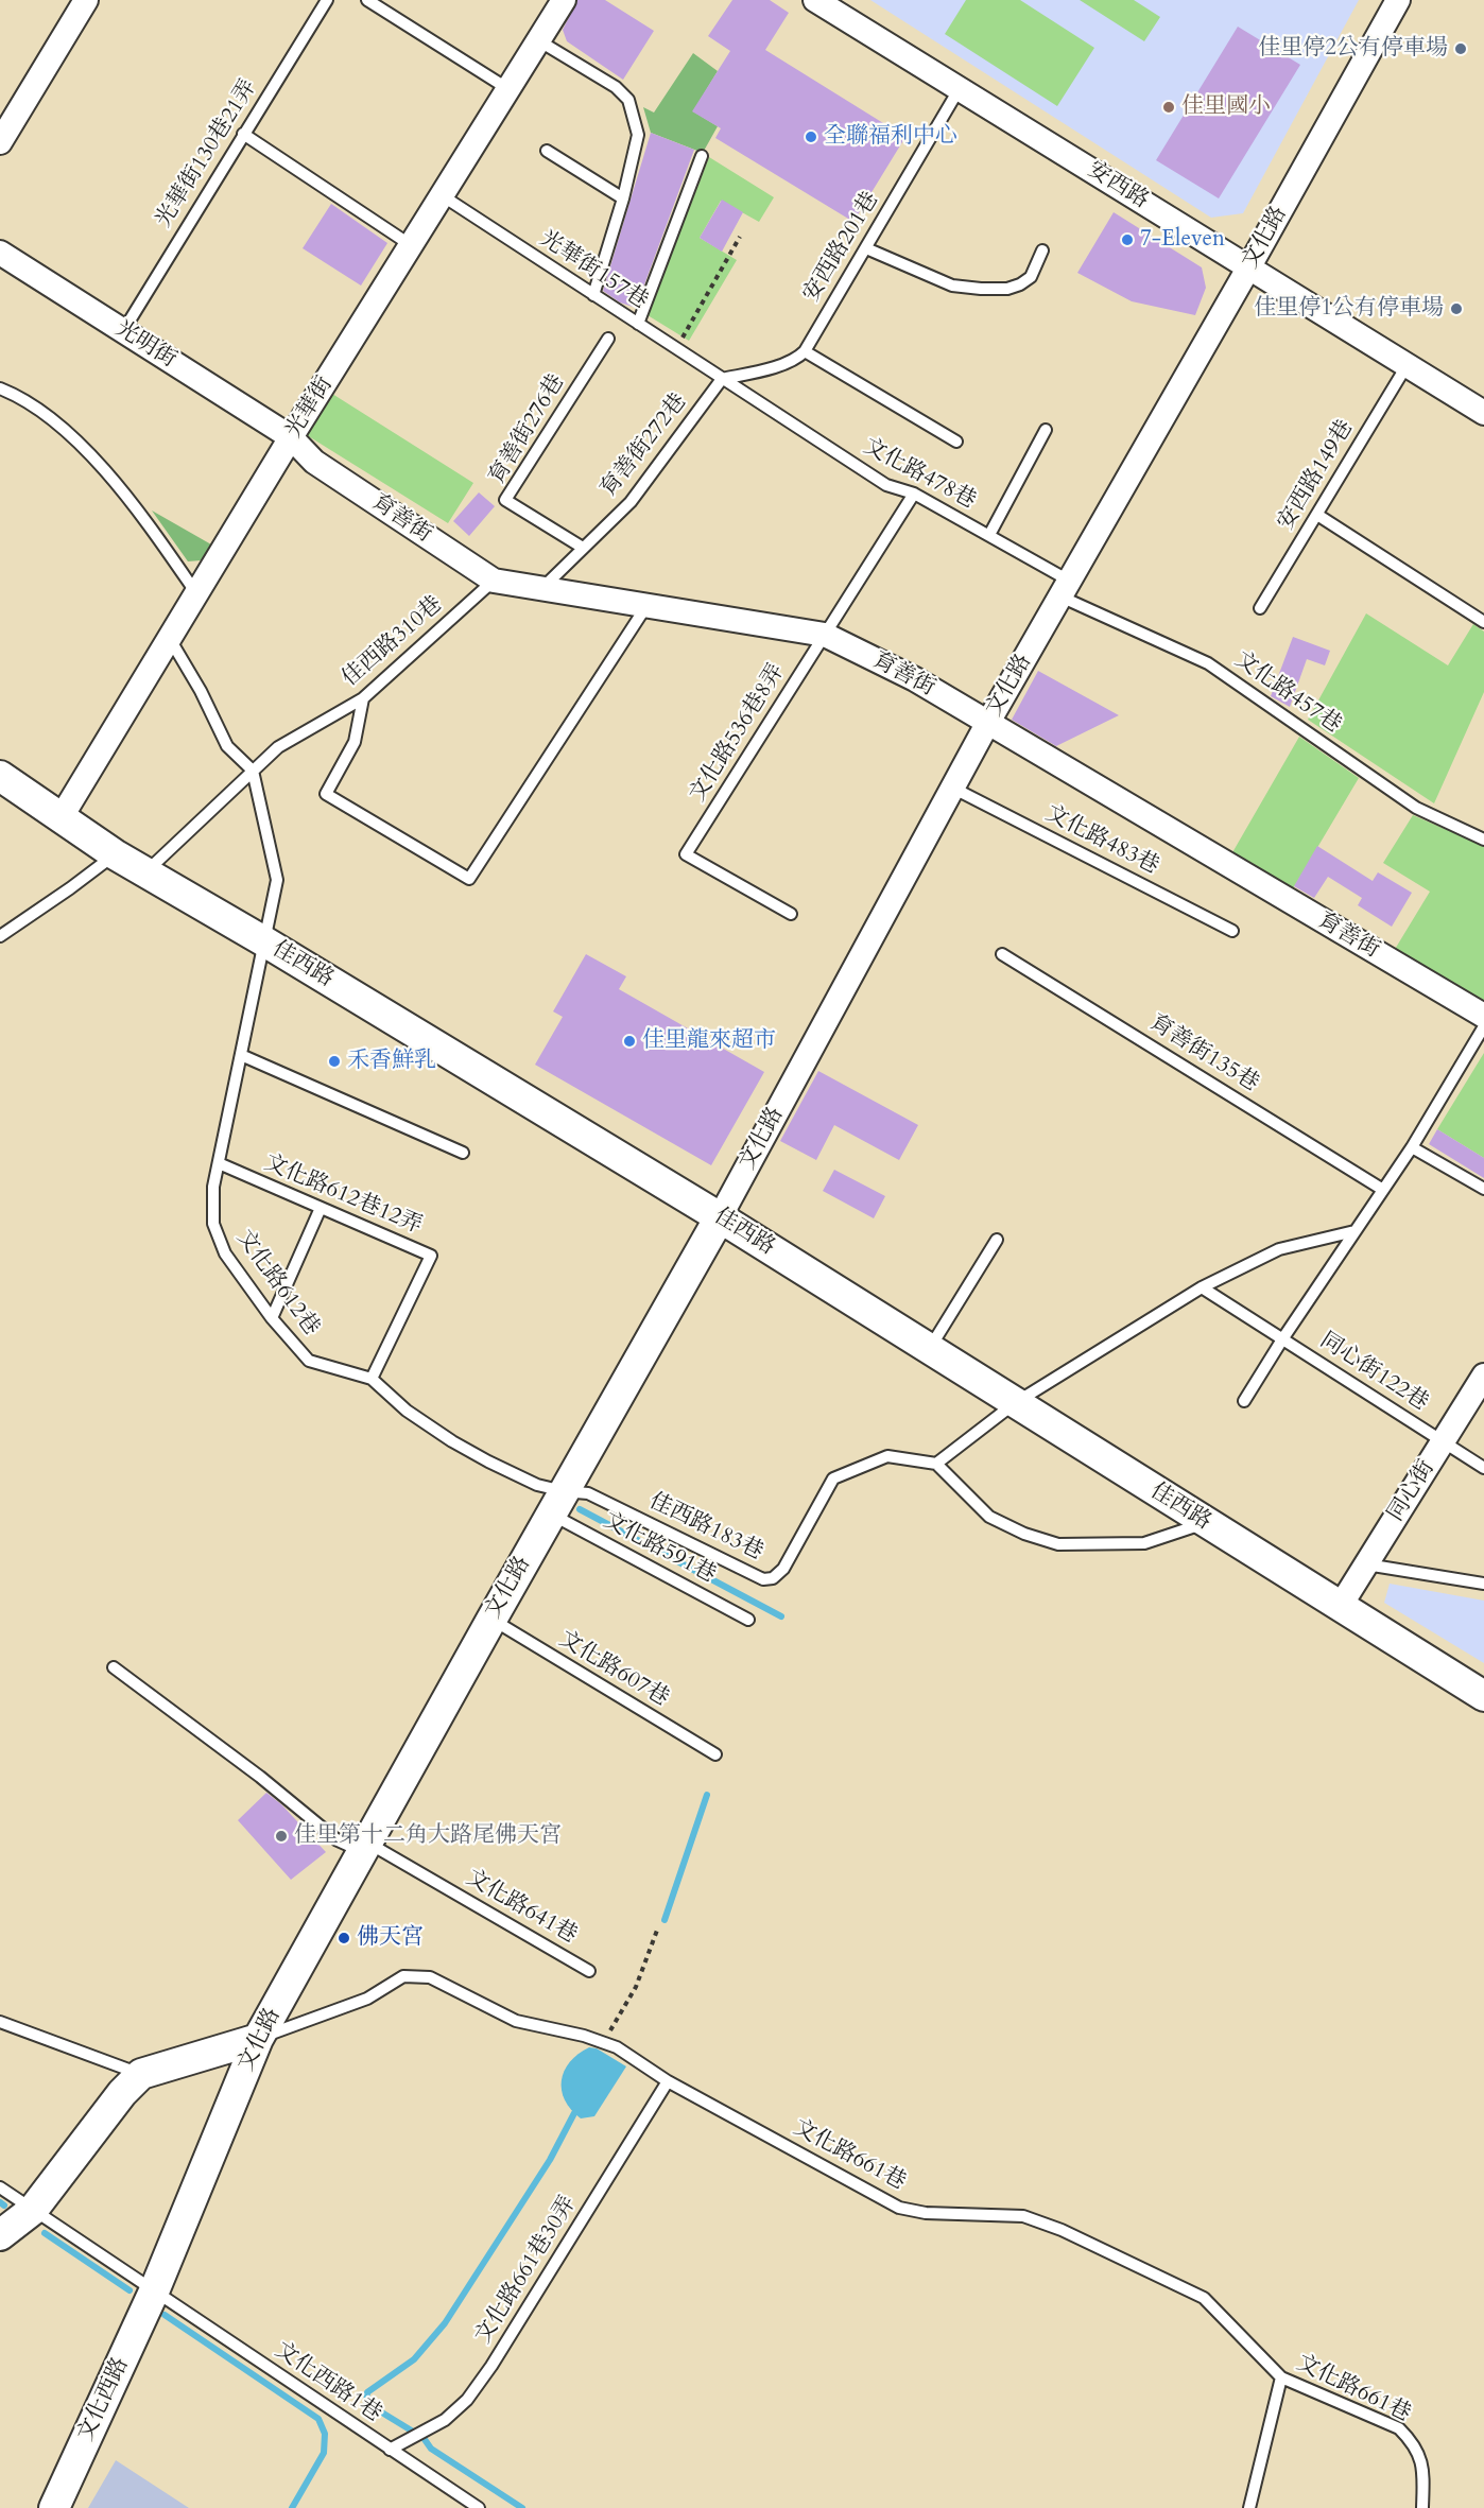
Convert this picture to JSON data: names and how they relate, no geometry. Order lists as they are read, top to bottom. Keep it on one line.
{"streets":{"street":["安西路","文化路","光明街","光華街","育善街","佳西路","同心街","文化西路"],"lane":["光華街130巷21弄","安西路201巷","光華街157巷","育善街276巷","育善街272巷","文化路478巷","安西路149巷","佳西路310巷","文化路457巷","文化路536巷8弄","文化路483巷","育善街135巷","文化路612巷12弄","文化路612巷","同心街122巷","佳西路183巷","文化路591巷","文化路607巷","文化路641巷","文化路661巷","文化路661巷30弄","文化西路1巷"]},"crossings":[["光華街130巷21弄","光明街"],["安西路","文化路"],["安西路","安西路201巷"],["安西路","安西路149巷"],["文化路","文化路478巷"],["文化路","育善街"],["文化路","文化路457巷"],["文化路","文化路483巷"],["文化路","佳西路"],["文化路","文化路612巷"],["文化路","佳西路183巷"],["文化路","文化路591巷"],["文化路","文化路607巷"],["文化路","文化路641巷"],["文化路","文化路661巷"],["文化路","文化西路1巷"],["文化路","文化西路"],["光華街157巷","光華街"],["光華街157巷","育善街272巷"],["光華街157巷","文化路478巷"],["光明街","光華街"],["光明街","育善街"],["光華街","育善街"],["光華街","佳西路"],["育善街276巷","育善街272巷"],["育善街272巷","文化路478巷"],["育善街272巷","育善街"],["文化路478巷","文化路457巷"],["文化路478巷","文化路536巷8弄"],["育善街","佳西路310巷"],["育善街","文化路536巷8弄"],["佳西路310巷","佳西路"],["佳西路","文化路612巷"],["佳西路","同心街"],["文化路612巷12弄","文化路612巷"],["文化路612巷","佳西路183巷"],["文化路612巷","文化路591巷"],["同心街122巷","同心街"],["佳西路183巷","文化路591巷"],["文化路661巷","文化路661巷30弄"],["文化路661巷30弄","文化西路1巷"],["文化西路1巷","文化西路"]],"places":["佳里停2公有停車場","佳里國小","全聯福利中心","7-Eleven","佳里停1公有停車場","佳里龍來超市","禾香鮮乳","佳里第十二角大路尾佛天宮","佛天宮"]}
